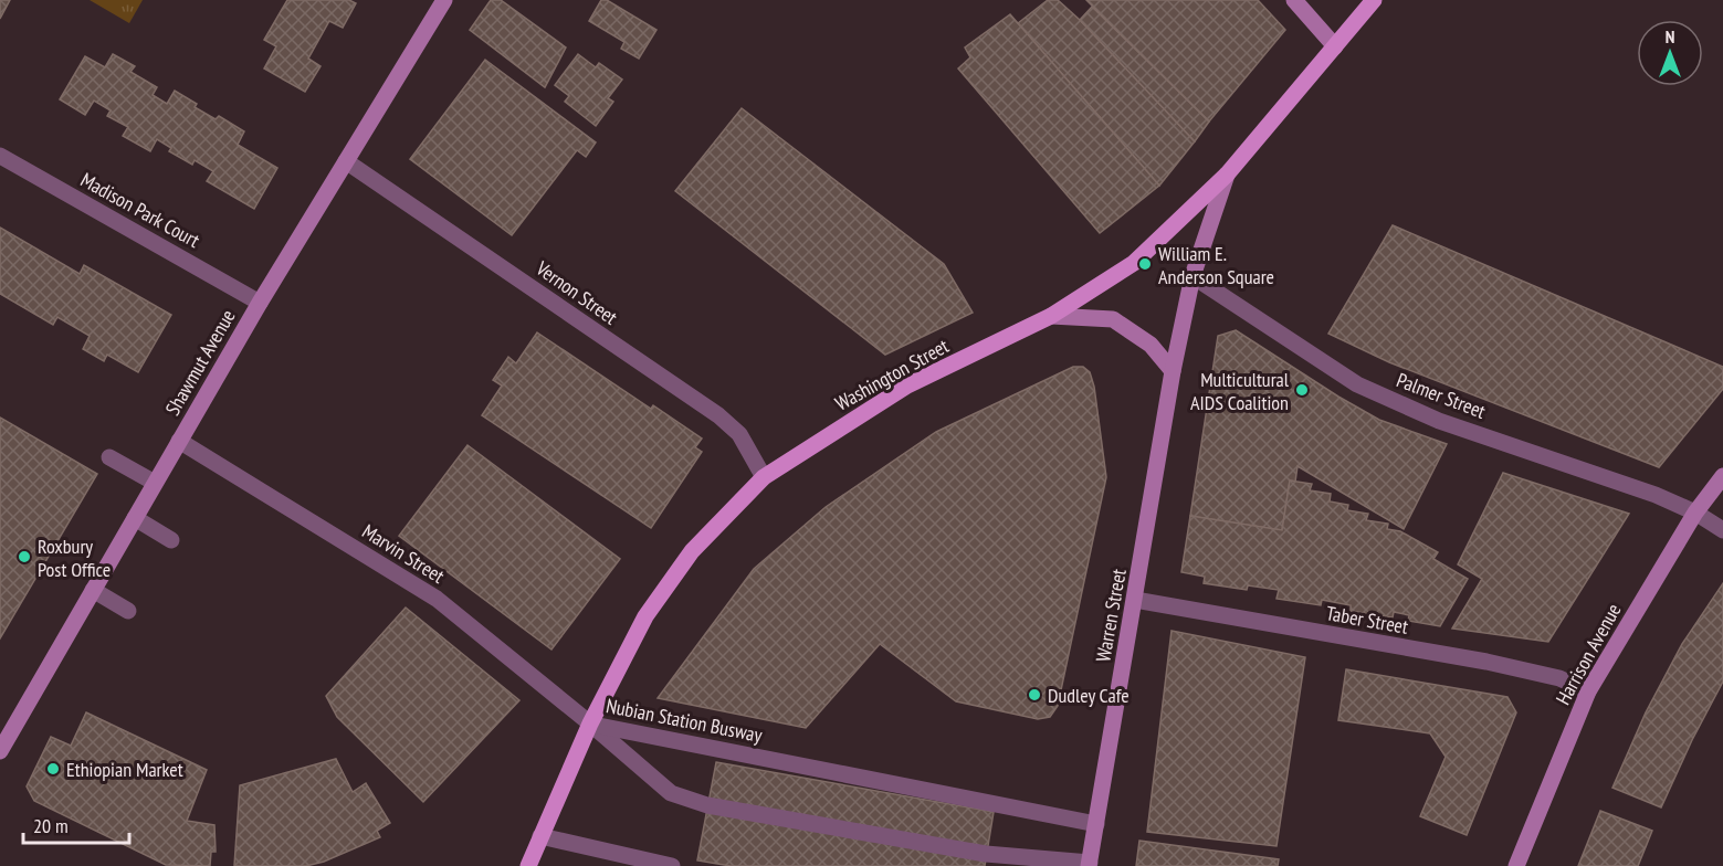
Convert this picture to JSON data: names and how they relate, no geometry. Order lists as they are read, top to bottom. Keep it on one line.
{"streets":{"main road":["Shawmut Avenue","Washington Street","Warren Street","Harrison Avenue"],"street":["Madison Park Court","Vernon Street","Palmer Street","Marvin Street","Taber Street","Nubian Station Busway"]},"crossings":[["Madison Park Court","Shawmut Avenue"],["Vernon Street","Shawmut Avenue"],["Vernon Street","Washington Street"],["Shawmut Avenue","Marvin Street"],["Washington Street","Marvin Street"],["Washington Street","Warren Street"],["Washington Street","Nubian Station Busway"],["Palmer Street","Warren Street"],["Palmer Street","Harrison Avenue"],["Marvin Street","Nubian Station Busway"],["Warren Street","Taber Street"],["Warren Street","Nubian Station Busway"],["Taber Street","Harrison Avenue"]],"places":["William E. Anderson Square","Multicultural AIDS Coalition","Roxbury Post Office","Dudley Cafe","Ethiopian Market"],"scale_bar":"20 m","north":"top"}
